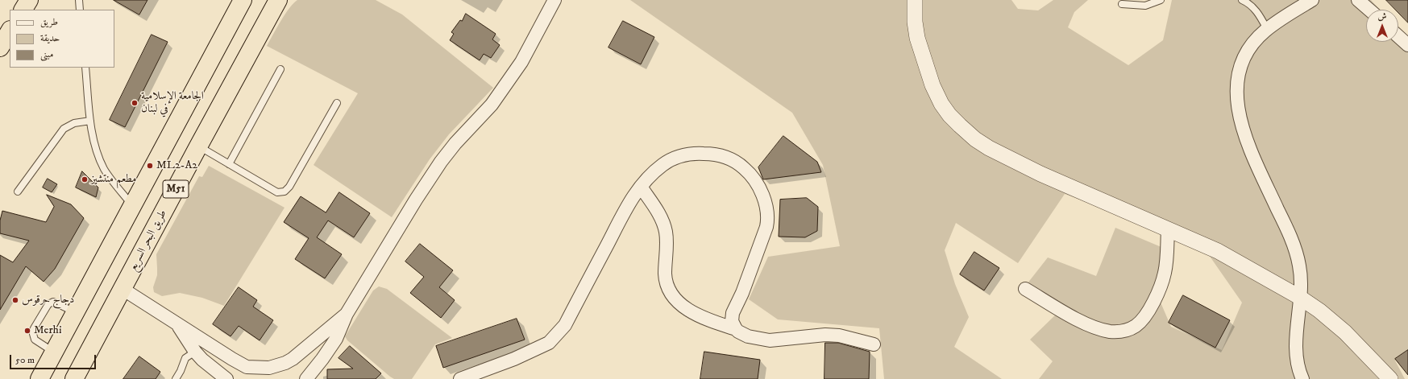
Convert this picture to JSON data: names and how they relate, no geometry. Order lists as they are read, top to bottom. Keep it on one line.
{"streets":{"highway":["M51","طريق البحر السريع"]},"places":["الجامعة الإسلامية في لبنان","ML2-A2","مطعم منتشيز","دجاج حرقوس","Merhi"],"legend":["طريق","حديقة","مبنى"],"scale_bar":"50 m","north":"top"}
